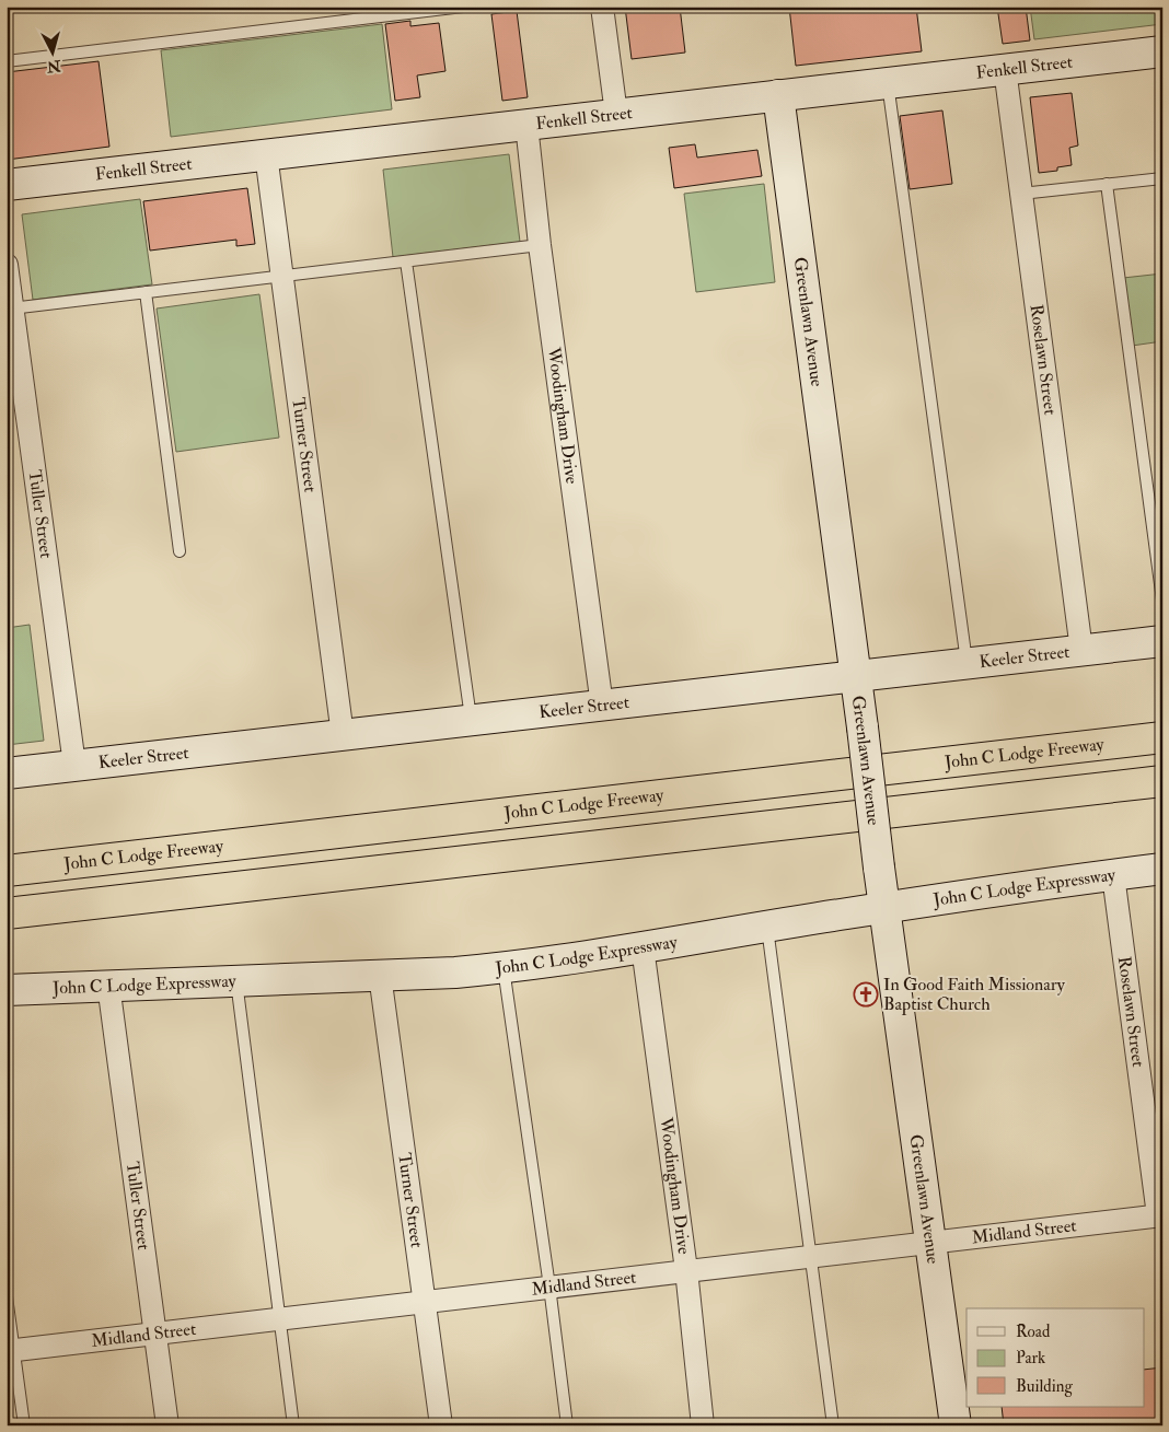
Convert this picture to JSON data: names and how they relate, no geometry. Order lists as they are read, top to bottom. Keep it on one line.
{"streets":{"highway":["John C Lodge Freeway"],"street":["Fenkell Street","Greenlawn Avenue","Roselawn Street","Woodingham Drive","Turner Street","Tuller Street","Keeler Street","John C Lodge Expressway","Midland Street"]},"crossings":[["Fenkell Street","Greenlawn Avenue"],["Fenkell Street","Roselawn Street"],["Fenkell Street","Woodingham Drive"],["Fenkell Street","Turner Street"],["Greenlawn Avenue","Keeler Street"],["Greenlawn Avenue","John C Lodge Expressway"],["Greenlawn Avenue","Midland Street"],["Roselawn Street","Keeler Street"],["Roselawn Street","John C Lodge Expressway"],["Roselawn Street","Midland Street"],["Woodingham Drive","Keeler Street"],["Woodingham Drive","John C Lodge Expressway"],["Woodingham Drive","Midland Street"],["Turner Street","Keeler Street"],["Turner Street","John C Lodge Expressway"],["Turner Street","Midland Street"],["Tuller Street","Keeler Street"],["Tuller Street","John C Lodge Expressway"],["Tuller Street","Midland Street"]],"places":{"church":["In Good Faith Missionary Baptist Church"]},"legend":["Road","Park","Building"],"north":"bottom"}
